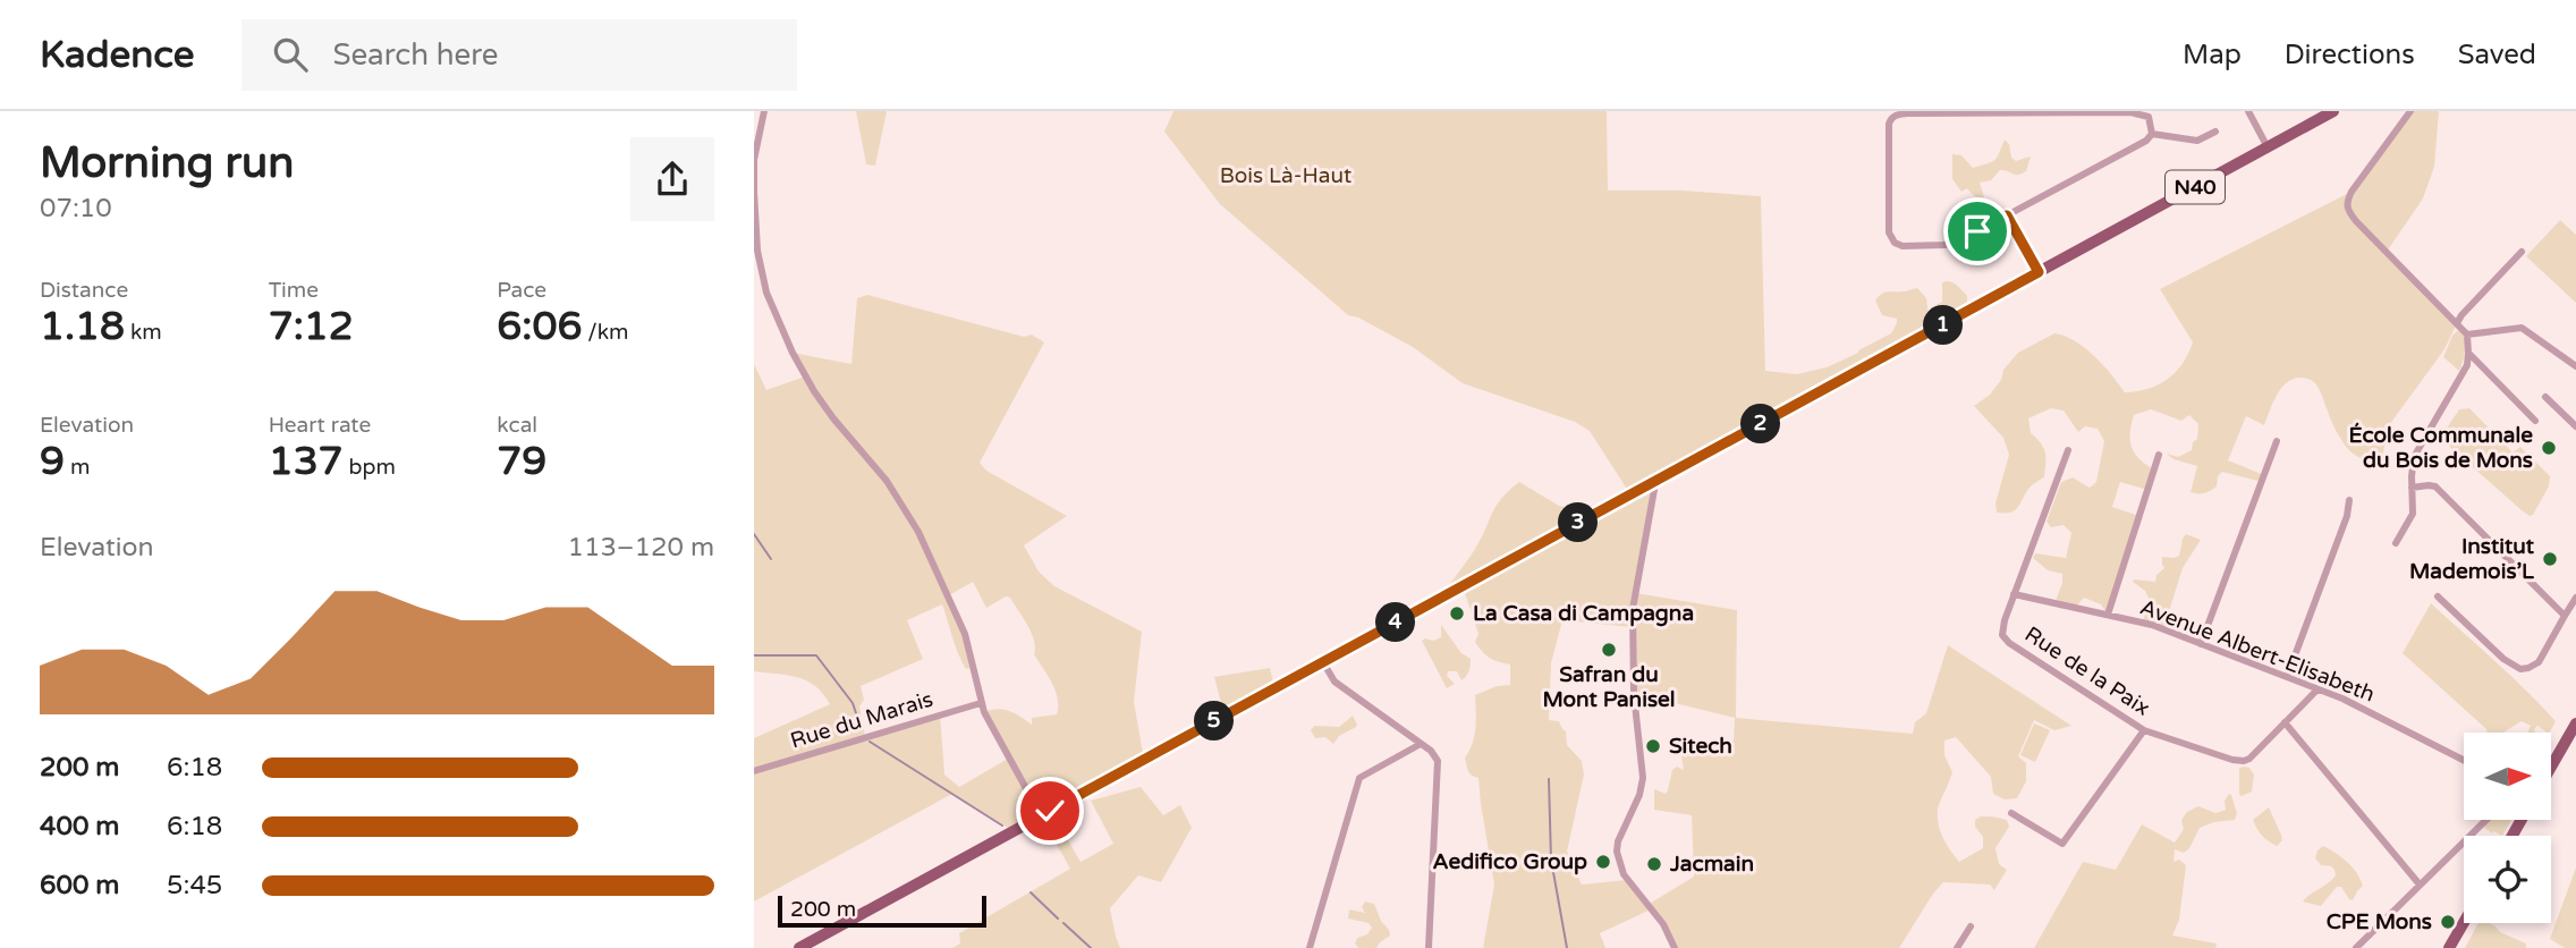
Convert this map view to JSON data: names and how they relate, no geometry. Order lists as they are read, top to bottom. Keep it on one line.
{"streets":{"main road":["N40"],"street":["Avenue Albert-Elisabeth","Rue de la Paix","Rue du Marais"]},"crossings":[["Avenue Albert-Elisabeth","Rue de la Paix"]],"parks":["Bois Là-Haut"],"places":["École Communale du Bois de Mons","Institut Mademois’L","La Casa di Campagna","Safran du Mont Panisel","Sitech","Aedifico Group","Jacmain","CPE Mons"],"scale_bar":"200 m","north":"right","page":{"header":"Kadence","search":"Search here","nav":["Map","Directions","Saved"],"heading":["Morning run","07:10"],"stats":[["Distance","1.18 km"],["Time","7:12"],["Pace","6:06 /km"],["Elevation","9 m"],["Heart rate","137 bpm"],["kcal","79"]],"pins":["1","2","3","4","5"],"chart":["Elevation","113–120 m"],"list":[{"name":"200 m","note":"6:18"},{"name":"400 m","note":"6:18"},{"name":"600 m","note":"5:45"}],"scale":"200 m"}}
